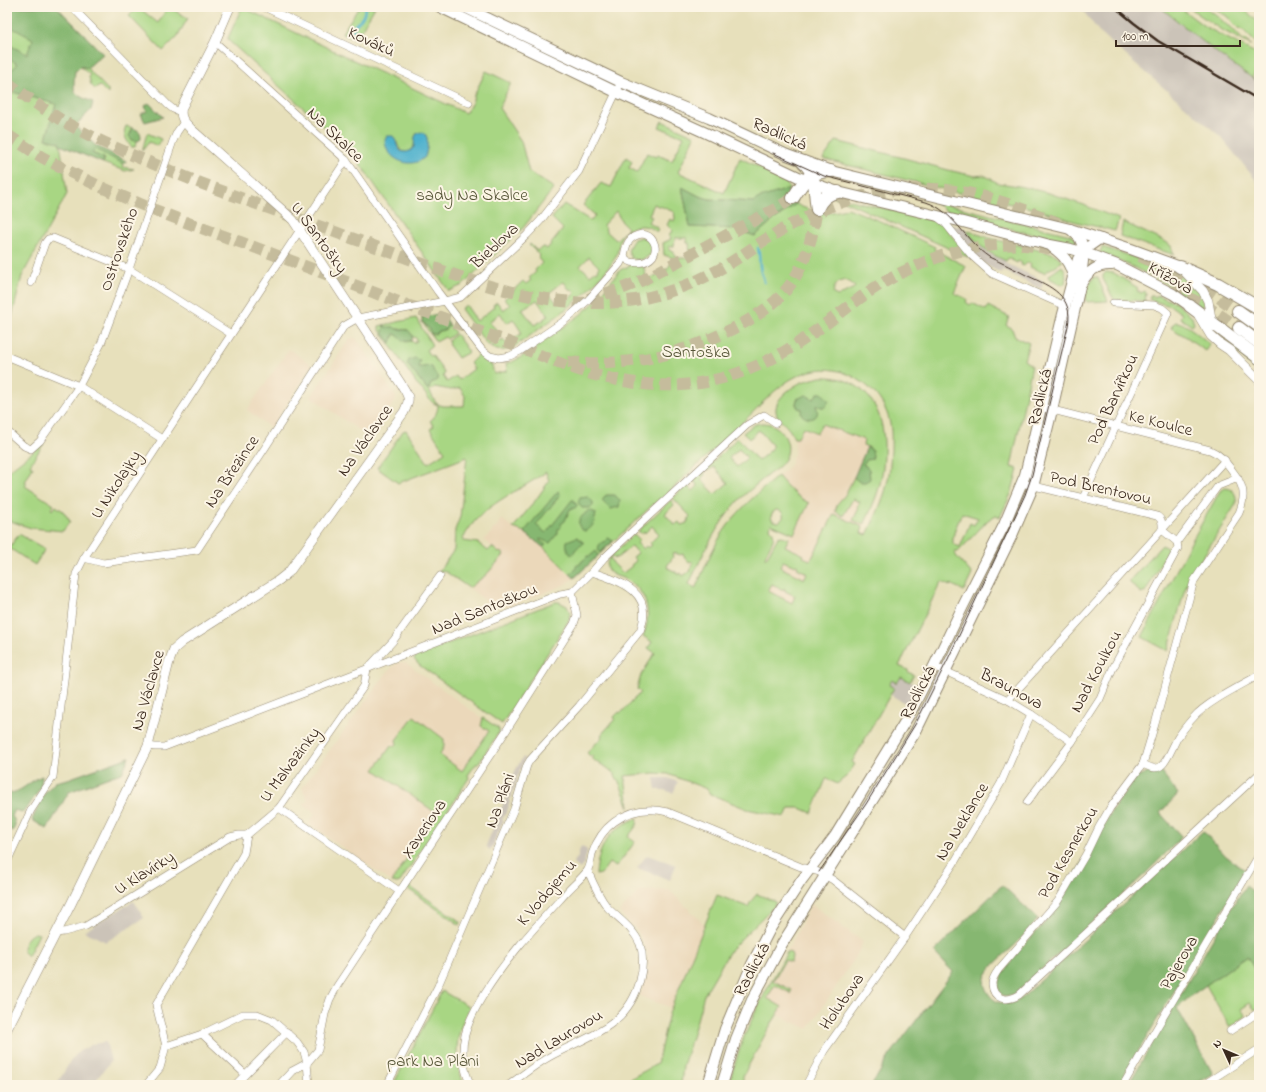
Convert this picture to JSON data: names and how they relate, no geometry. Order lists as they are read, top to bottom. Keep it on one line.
{"streets":{"main road":["Radlická","Křížová"],"street":["Kováků","Na Skalce","U Santošky","Bieblova","Ostrovského","Pod Barvířkou","Ke Koulce","Na Václavce","Na Březince","U Nikolajky","Pod Brentovou","Nad Santoškou","Nad Koulkou","Braunova","U Malvazinky","Na Pláni","Na Neklance","Xaveriova","Pod Kesnerkou","U Klavírky","K Vodojemu","Pajerova","Holubova","Nad Laurovou"]},"crossings":[["Radlická","Bieblova"],["Radlická","Křížová"],["Radlická","Ke Koulce"],["Radlická","Pod Brentovou"],["Radlická","Braunova"],["Radlická","K Vodojemu"],["Na Skalce","Bieblova"],["Na Skalce","U Nikolajky"],["U Santošky","Bieblova"],["U Santošky","Ostrovského"],["U Santošky","Na Václavce"],["U Santošky","Na Březince"],["U Santošky","U Nikolajky"],["Bieblova","Na Březince"],["Křížová","Pod Barvířkou"],["Pod Barvířkou","Ke Koulce"],["Pod Barvířkou","Pod Brentovou"],["Ke Koulce","Pod Kesnerkou"],["Na Václavce","Nad Santoškou"],["Na Václavce","U Klavírky"],["Na Březince","U Nikolajky"],["Nad Santoškou","U Malvazinky"],["Nad Santoškou","Xaveriova"],["Nad Koulkou","Braunova"],["Braunova","Na Neklance"],["U Malvazinky","U Klavírky"],["Na Neklance","K Vodojemu"],["Na Neklance","Holubova"],["K Vodojemu","Holubova"],["K Vodojemu","Nad Laurovou"]],"parks":["sady Na Skalce","Santoška","park Na Pláni"],"scale_bar":"100 m","north":"top left"}
